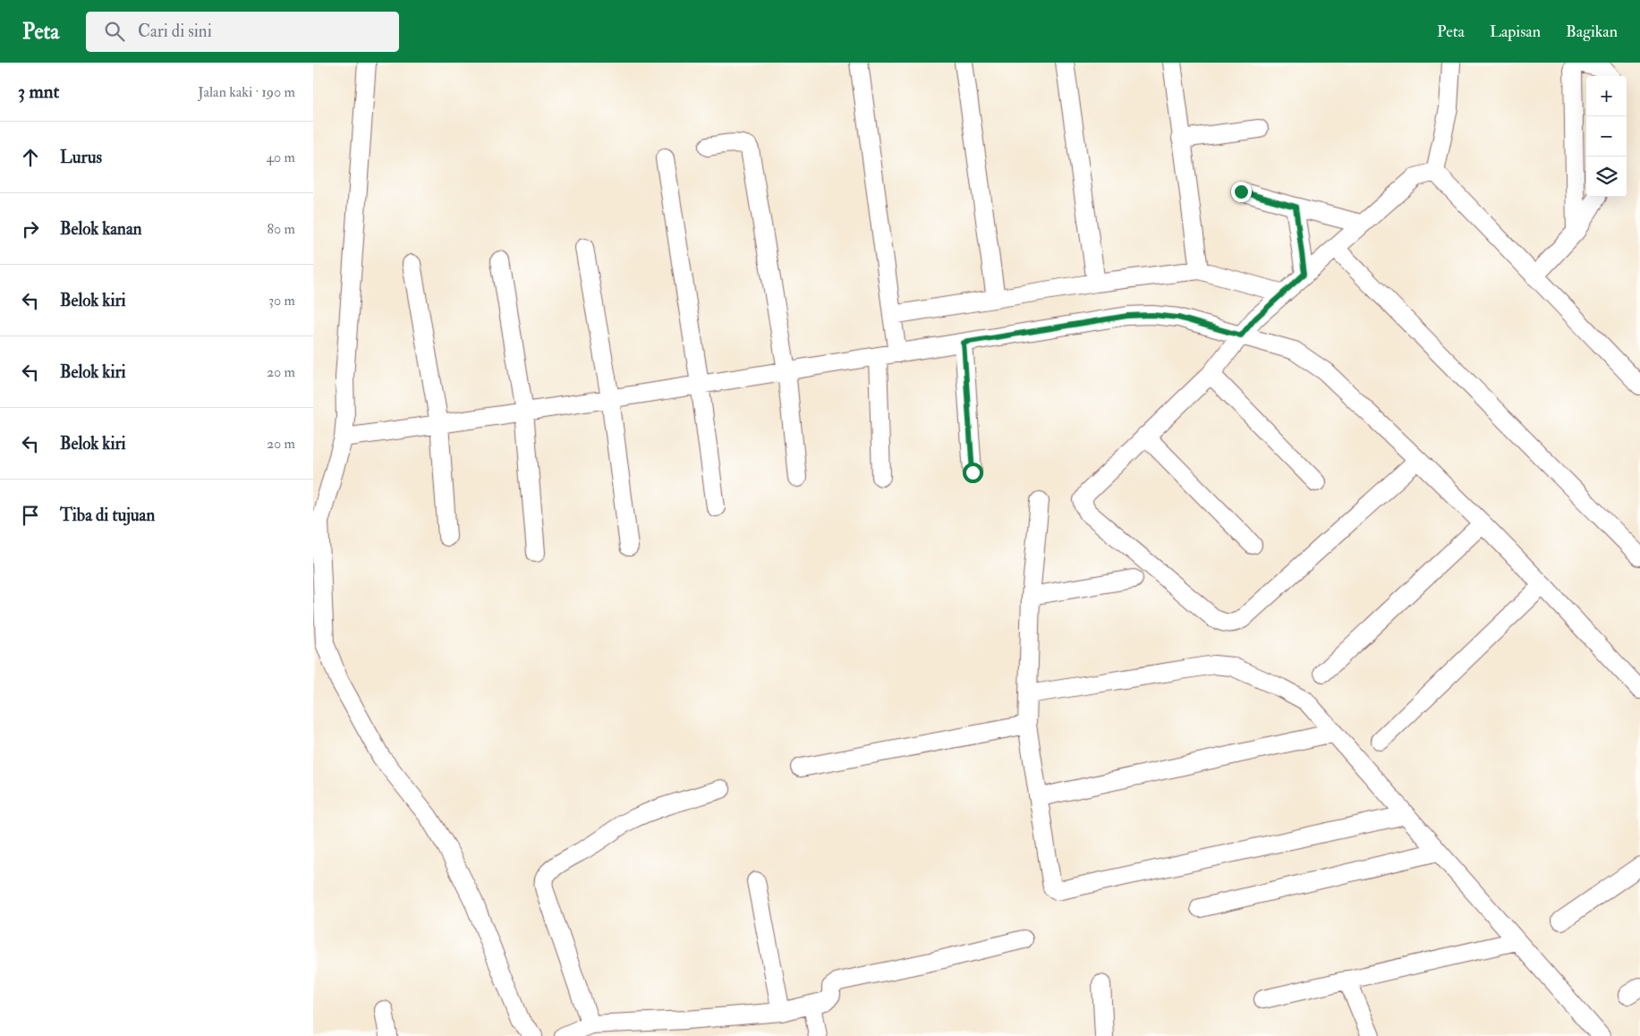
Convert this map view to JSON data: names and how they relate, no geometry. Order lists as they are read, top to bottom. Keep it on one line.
{"page":{"header":"Peta","search":"Cari di sini","nav":["Peta","Lapisan","Bagikan"],"heading":["3 mnt","Jalan kaki · 190 m"],"map_buttons":["+","−"],"list":[["Lurus","40 m"],["Belok kanan","80 m"],["Belok kiri","30 m"],["Belok kiri","20 m"],["Belok kiri","20 m"],"Tiba di tujuan"]}}
